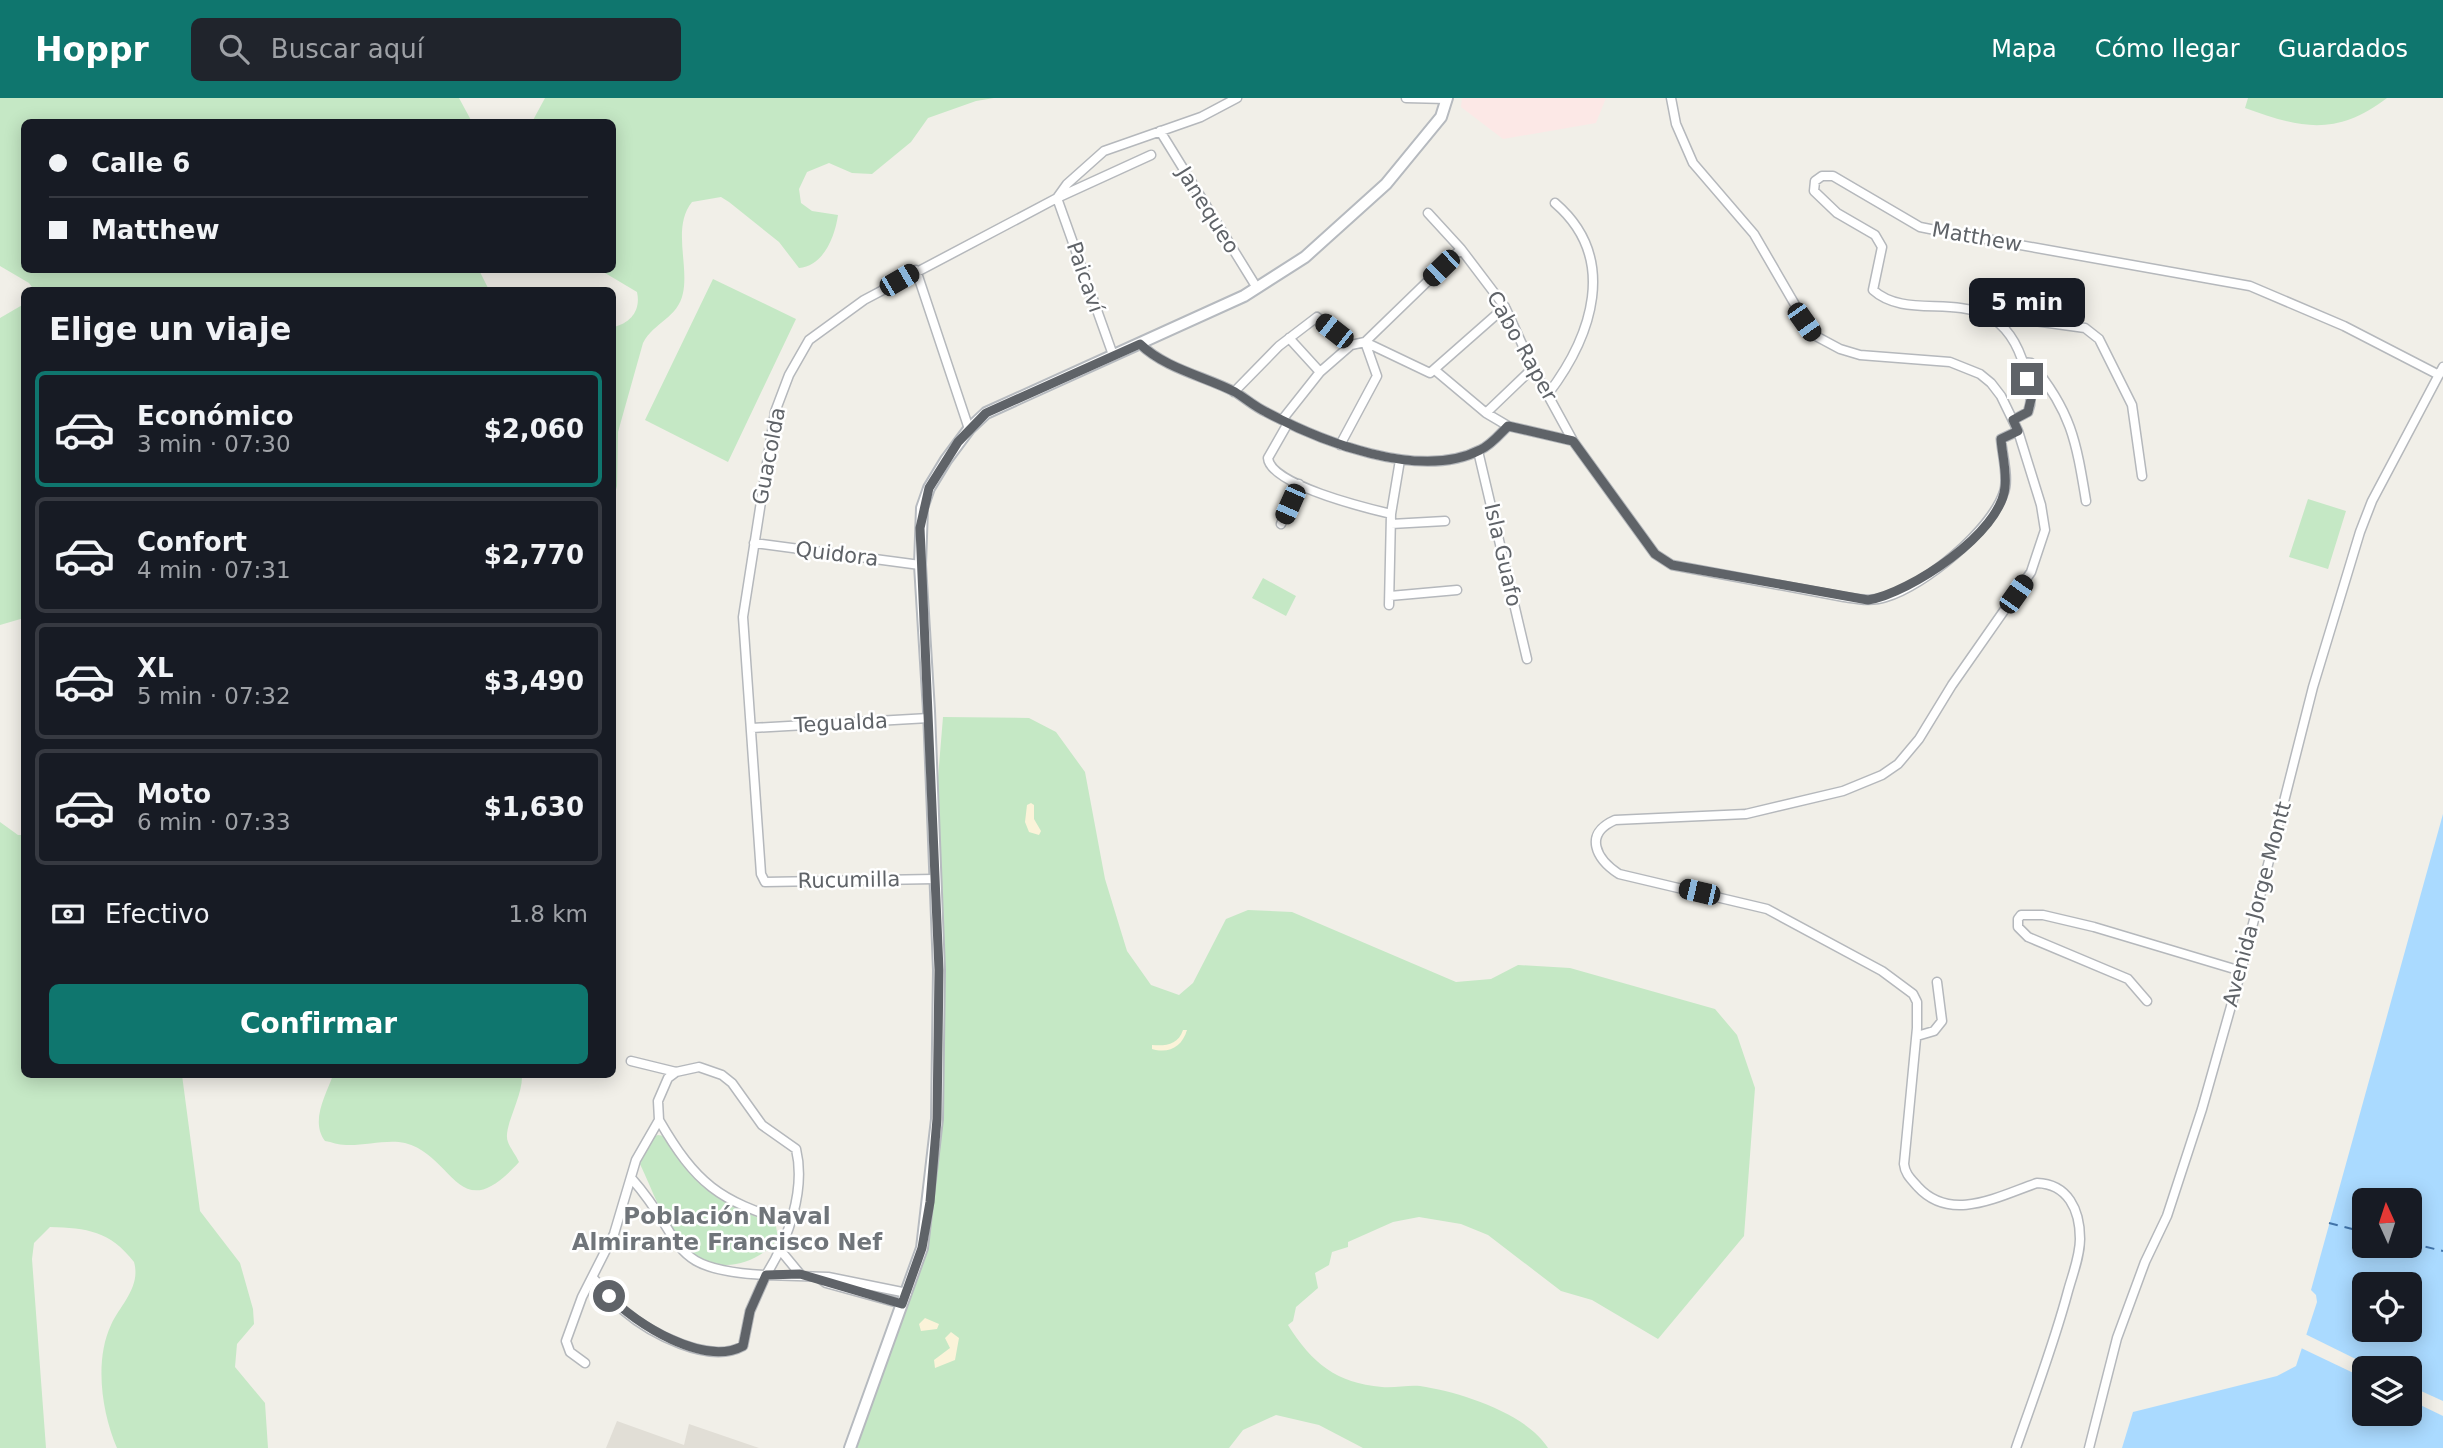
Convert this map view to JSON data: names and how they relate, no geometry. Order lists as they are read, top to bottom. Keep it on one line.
{"streets":{"street":["Janequeo","Matthew","Paicaví","Cabo Raper","Guacolda","Quidora","Isla Guafo","Tegualda","Rucumilla","Avenida Jorge Montt"]},"crossings":[["Matthew","Avenida Jorge Montt"],["Paicaví","Guacolda"],["Guacolda","Quidora"],["Guacolda","Tegualda"],["Guacolda","Rucumilla"]],"districts":["Población Naval Almirante Francisco Nef"],"north":"top","page":{"header":"Hoppr","search":"Buscar aquí","nav":["Mapa","Cómo llegar","Guardados"],"banner":["Calle 6","Matthew"],"bubble":"5 min","heading":"Elige un viaje","list":[{"name":"Económico","note":"3 min · 07:30","value":"$2,060"},{"name":"Confort","note":"4 min · 07:31","value":"$2,770"},{"name":"XL","note":"5 min · 07:32","value":"$3,490"},{"name":"Moto","note":"6 min · 07:33","value":"$1,630"}],"pay":["Efectivo","1.8 km"],"buttons":"Confirmar"}}
